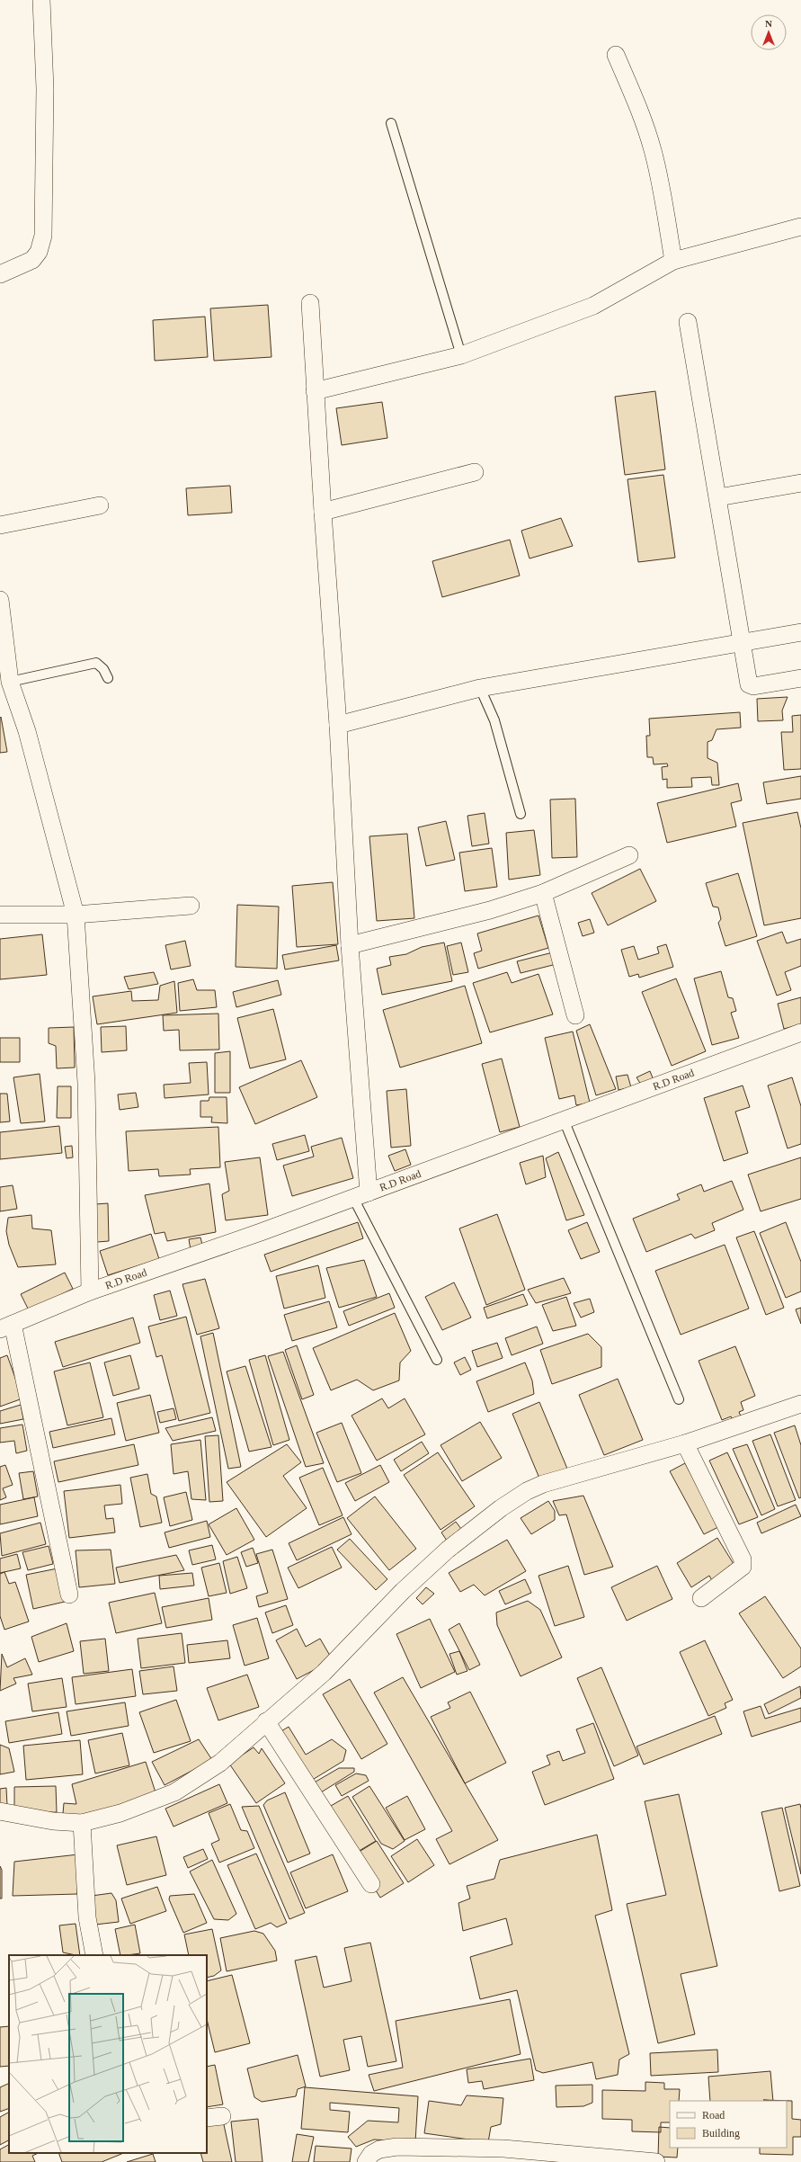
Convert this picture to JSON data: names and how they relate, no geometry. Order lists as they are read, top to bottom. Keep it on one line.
{"streets":{"street":["R.D Road"]},"legend":["Road","Building"],"north":"top"}
